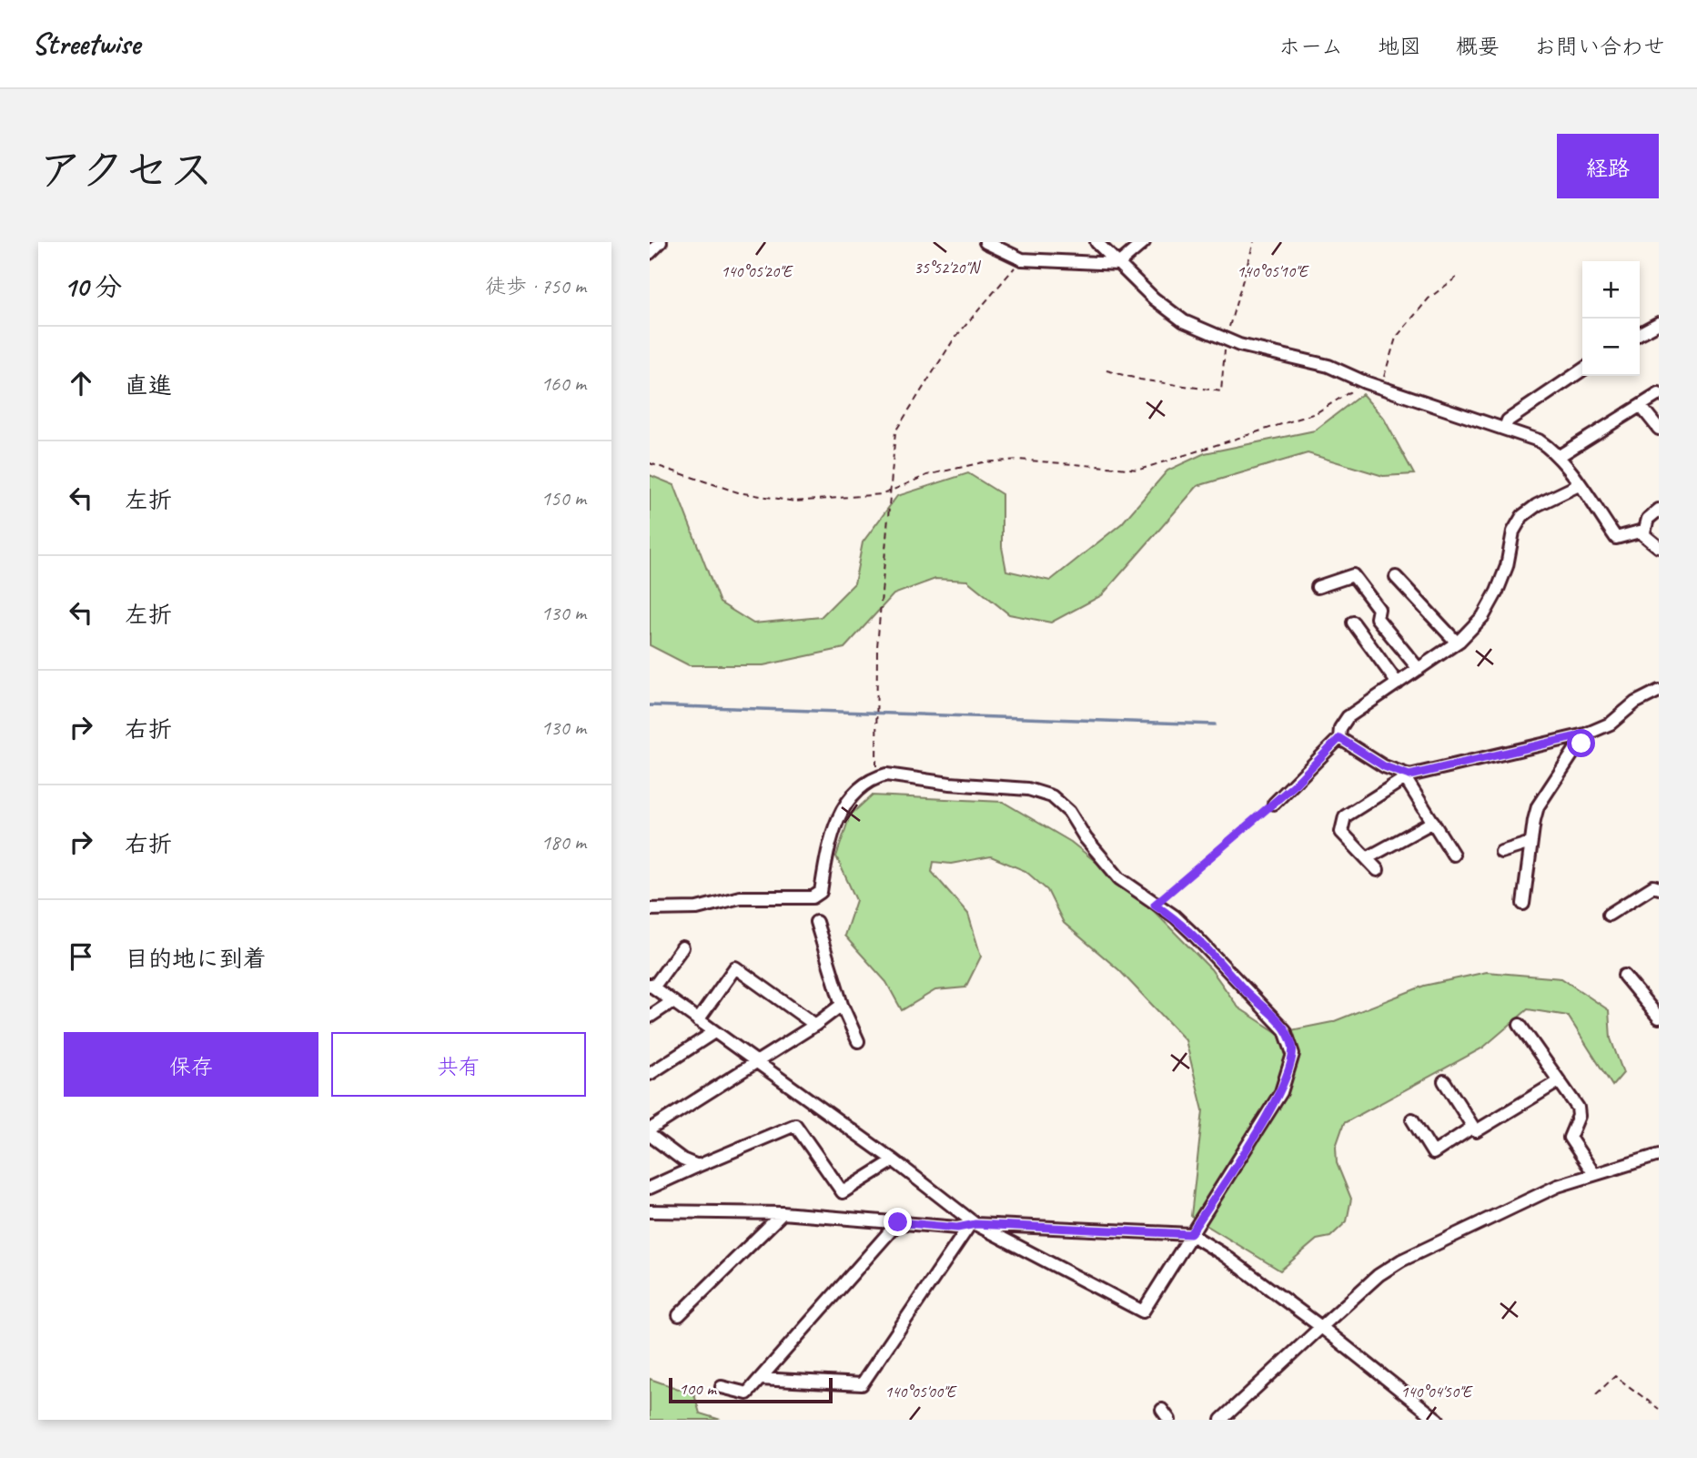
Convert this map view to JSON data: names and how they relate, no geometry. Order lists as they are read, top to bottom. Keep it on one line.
{"scale_bar":"100 m","page":{"header":"Streetwise","nav":["ホーム","地図","概要","お問い合わせ"],"title":"アクセス","buttons":["経路",["保存","共有"]],"heading":["10 分","徒歩 · 750 m"],"map_buttons":["+","−"],"list":[["直進","160 m"],["左折","150 m"],["左折","130 m"],["右折","130 m"],["右折","180 m"],"目的地に到着"],"scale":"100 m"},"coordinates":["35°52'20\"N","140°05'20\"E","140°05'10\"E","140°05'00\"E","140°04'50\"E"]}
